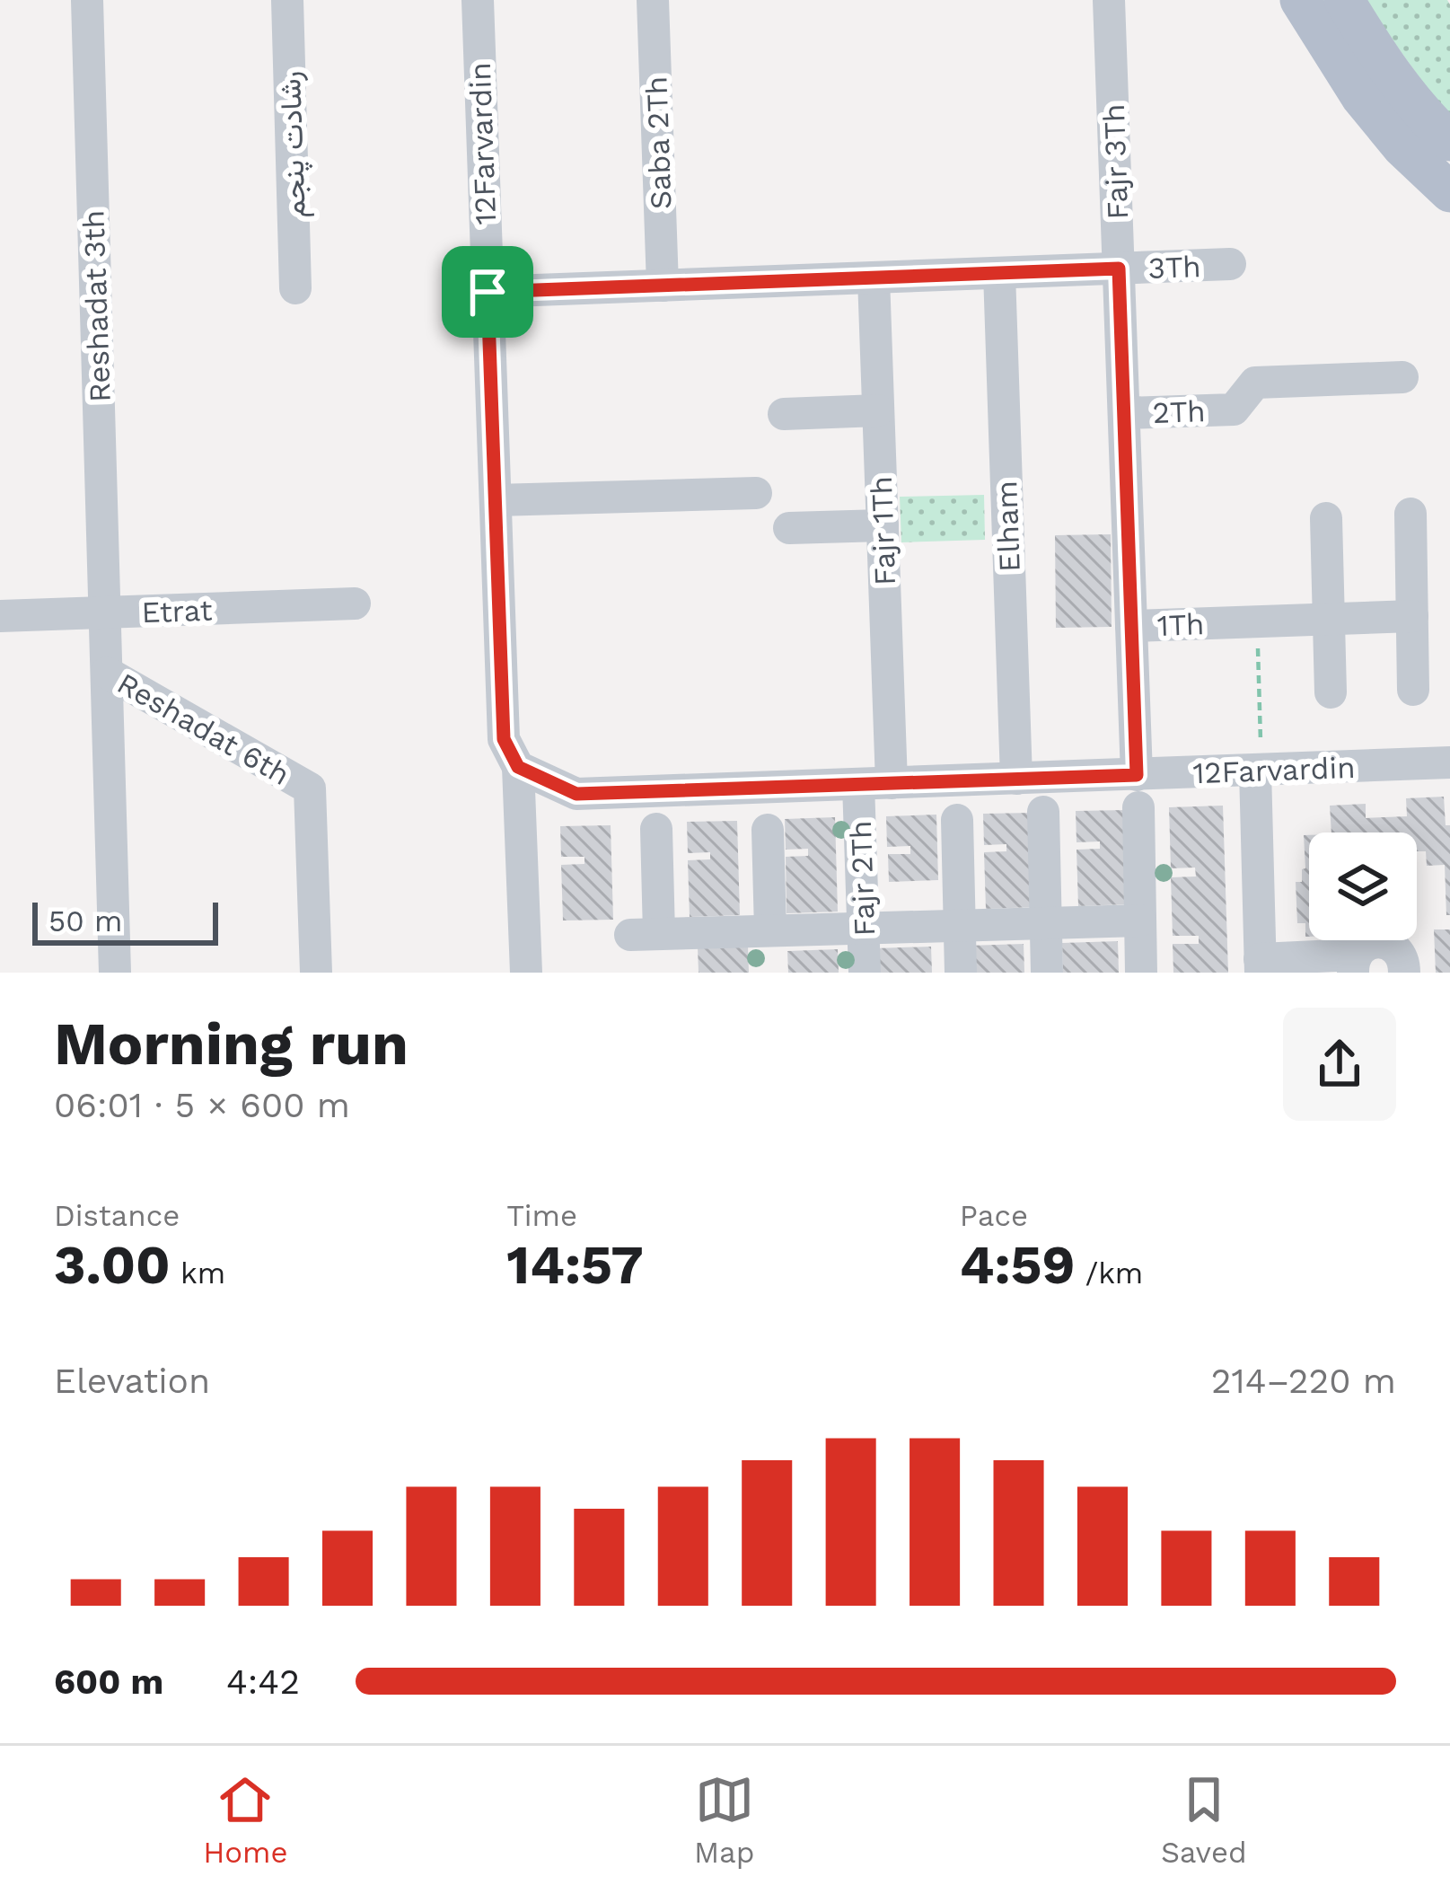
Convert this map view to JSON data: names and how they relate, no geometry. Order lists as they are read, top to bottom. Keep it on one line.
{"streets":{"street":["Saba 2Th","12Farvardin","رشادت پنجم","Fajr 3Th","3Th","Reshadat 3th","2Th","Elham","Fajr 1Th","Etrat","1Th","Reshadat 6th","Fajr 2Th"]},"crossings":[["Saba 2Th","3Th"],["12Farvardin","Fajr 3Th"],["12Farvardin","3Th"],["12Farvardin","Elham"],["12Farvardin","Fajr 1Th"],["12Farvardin","Fajr 2Th"],["Fajr 3Th","3Th"],["Fajr 3Th","2Th"],["Fajr 3Th","1Th"],["3Th","Elham"],["3Th","Fajr 1Th"],["Reshadat 3th","Etrat"],["Reshadat 3th","Reshadat 6th"]],"scale_bar":"50 m","page":{"scale":"50 m","heading":["Morning run","06:01 · 5 × 600 m"],"stats":[["Distance","3.00 km"],["Time","14:57"],["Pace","4:59 /km"]],"chart":["Elevation","214–220 m"],"list":[{"name":"600 m","note":"4:42"}],"tabs":["Home","Map","Saved"]}}
